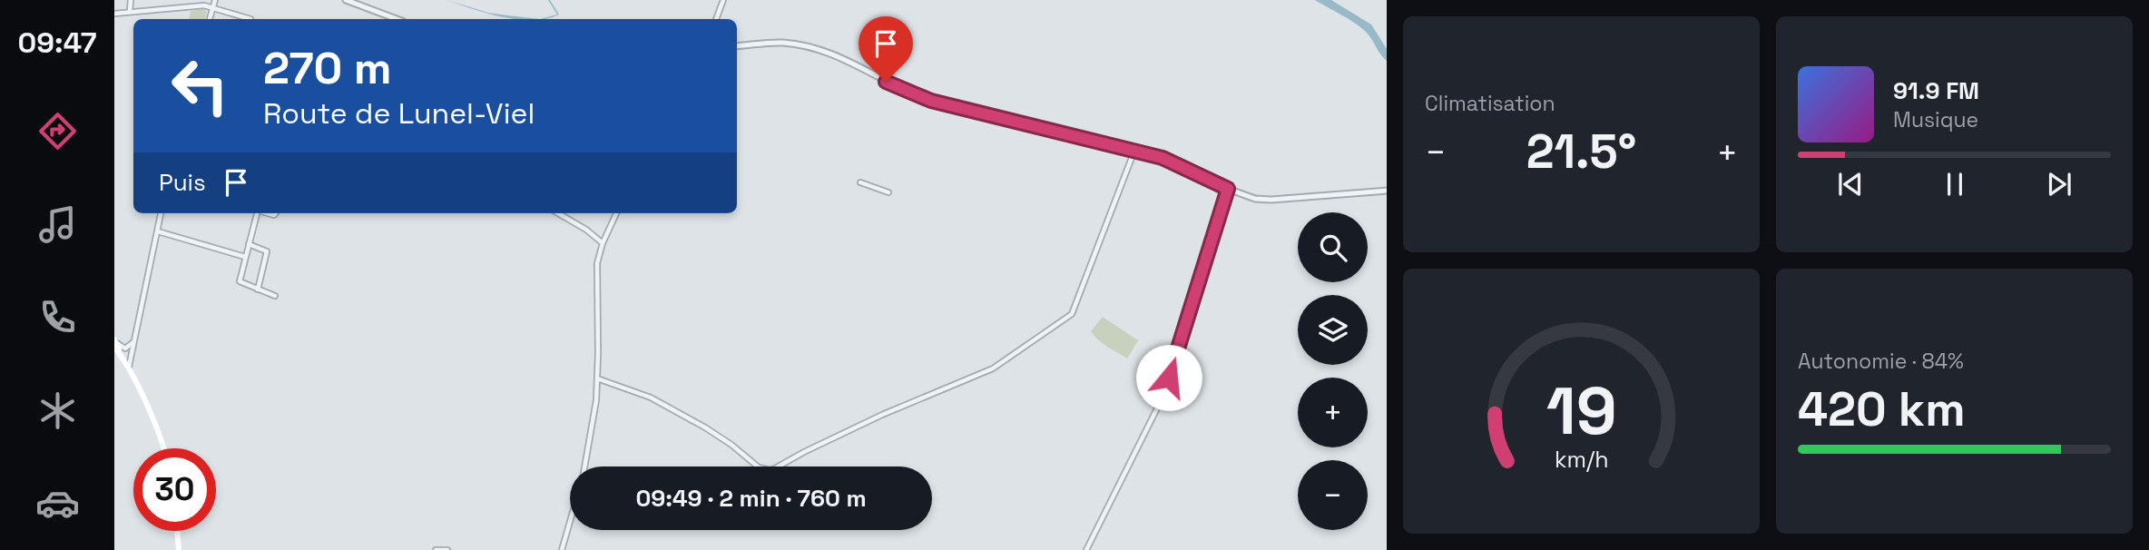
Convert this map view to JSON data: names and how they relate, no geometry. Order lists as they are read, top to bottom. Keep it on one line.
{"page":{"tabs":"09:47","tile":["Climatisation",["Autonomie · 84%","420 km"]],"turn":["270 m","Route de Lunel-Viel"],"song":["91.9 FM","Musique"],"heat":["−","21.5°","+"],"then":"Puis","map_buttons":["+","−"],"limit":"30","trip":"09:49 · 2 min · 760 m","gauge":["19","km/h"]}}
